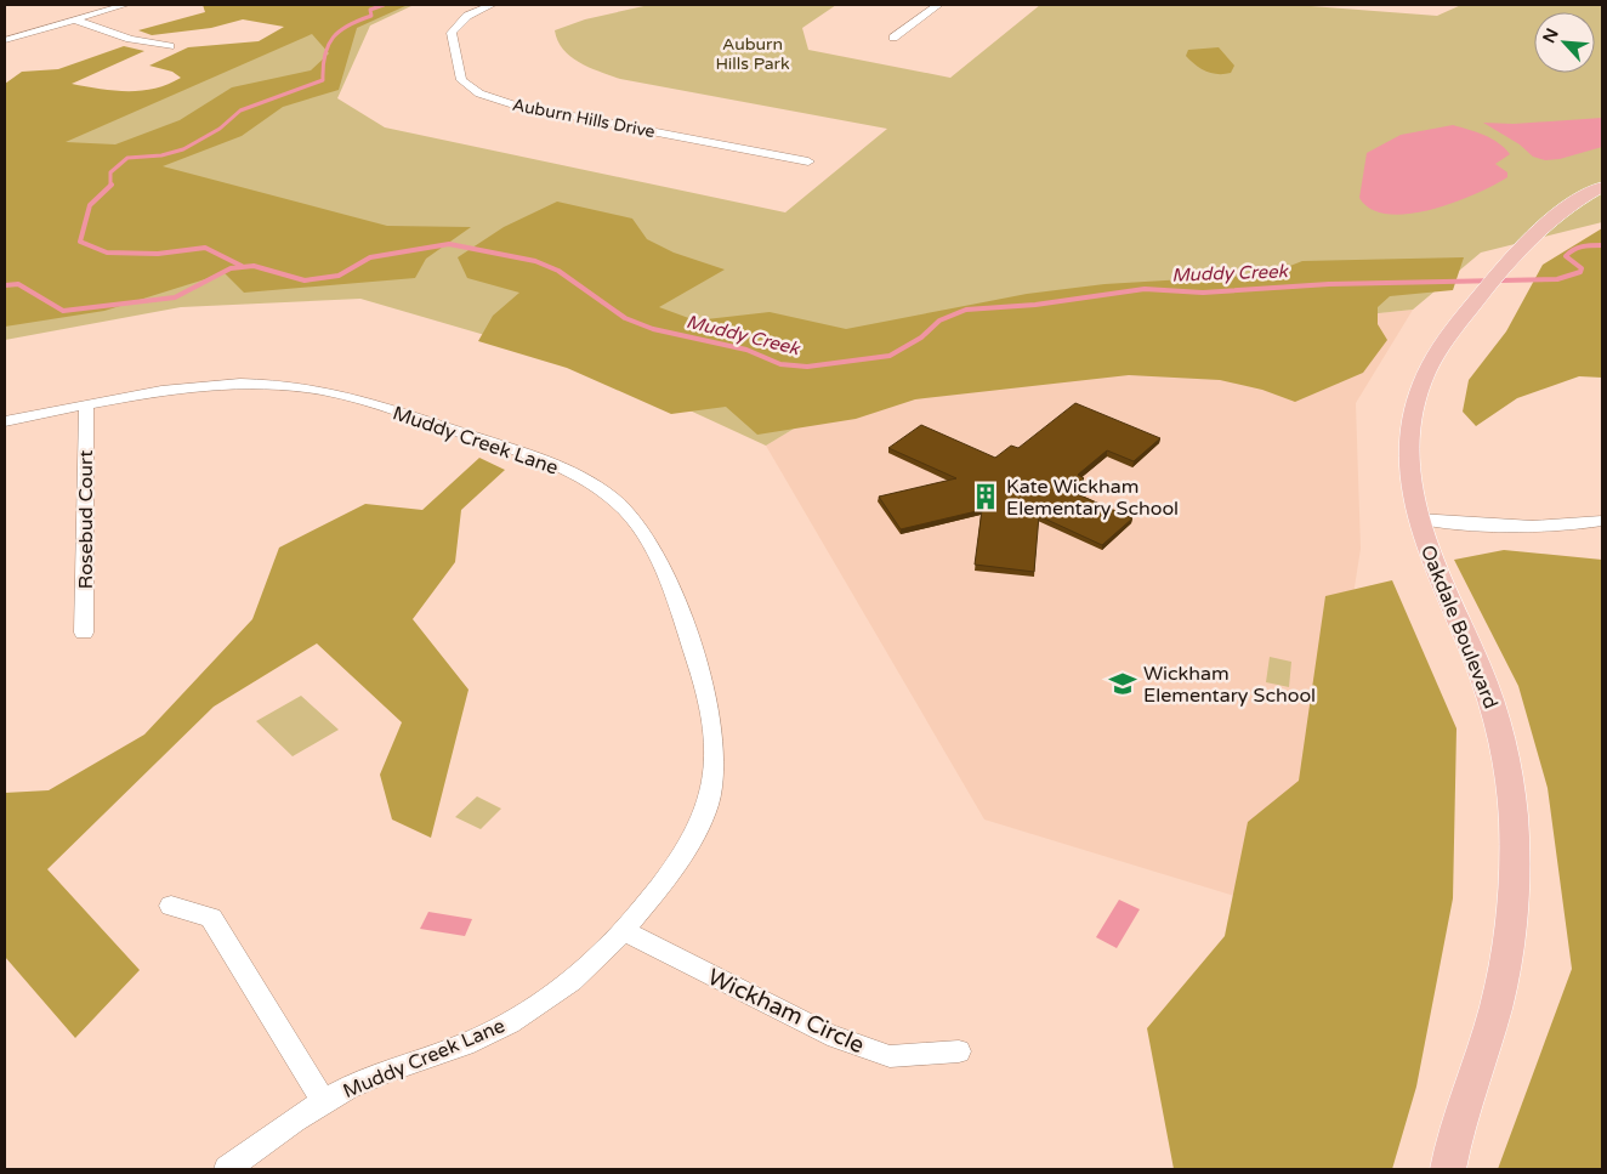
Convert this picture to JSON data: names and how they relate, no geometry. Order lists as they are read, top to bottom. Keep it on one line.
{"streets":{"main road":["Oakdale Boulevard"],"street":["Auburn Hills Drive","Muddy Creek Lane","Rosebud Court","Wickham Circle"]},"crossings":[["Muddy Creek Lane","Rosebud Court"],["Muddy Creek Lane","Wickham Circle"]],"water":["Muddy Creek"],"parks":["Auburn Hills Park"],"places":{"building":["Kate Wickham Elementary School"],"school or university":["Wickham Elementary School"]},"north":"top left"}
